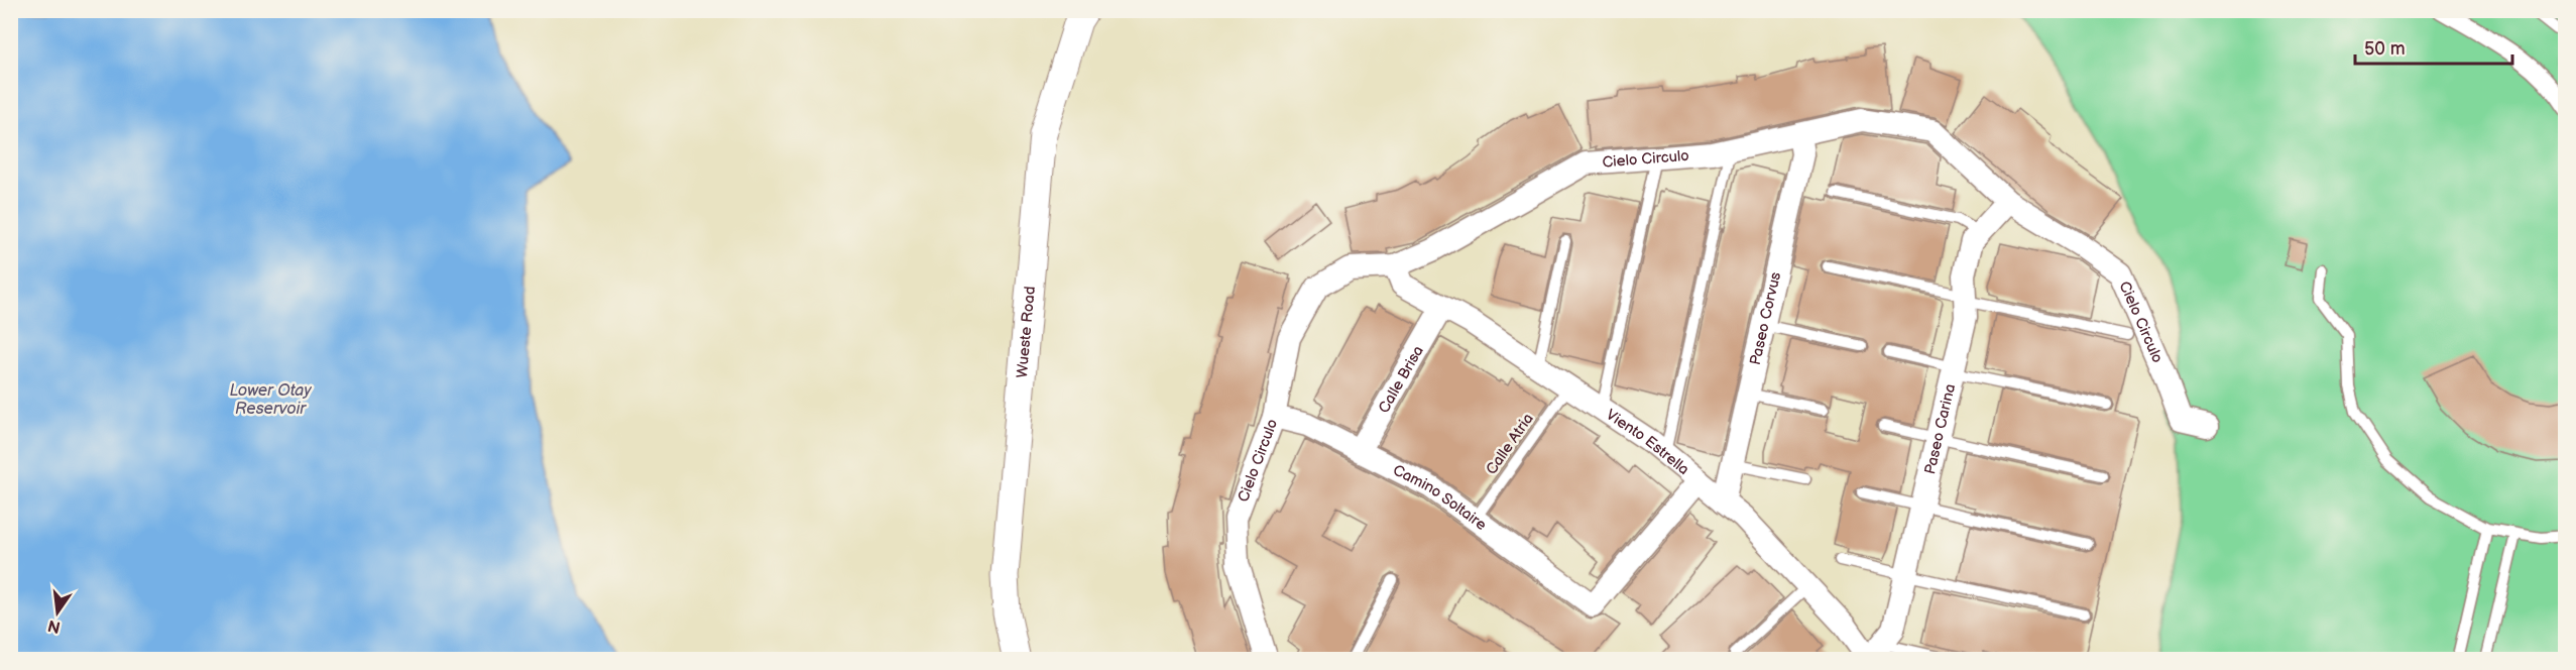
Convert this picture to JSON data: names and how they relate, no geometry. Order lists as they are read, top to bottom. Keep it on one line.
{"streets":{"street":["Cielo Circulo","Paseo Corvus","Wueste Road","Calle Brisa","Paseo Carina","Viento Estrella","Camino Soltaire"],"lane":["Calle Atria"]},"crossings":[["Cielo Circulo","Paseo Corvus"],["Cielo Circulo","Paseo Carina"],["Cielo Circulo","Viento Estrella"],["Cielo Circulo","Camino Soltaire"],["Paseo Corvus","Viento Estrella"],["Calle Brisa","Viento Estrella"],["Calle Brisa","Camino Soltaire"],["Paseo Carina","Viento Estrella"],["Viento Estrella","Calle Atria"],["Viento Estrella","Camino Soltaire"],["Calle Atria","Camino Soltaire"]],"water":["Lower Otay Reservoir"],"scale_bar":"50 m","north":"bottom"}
